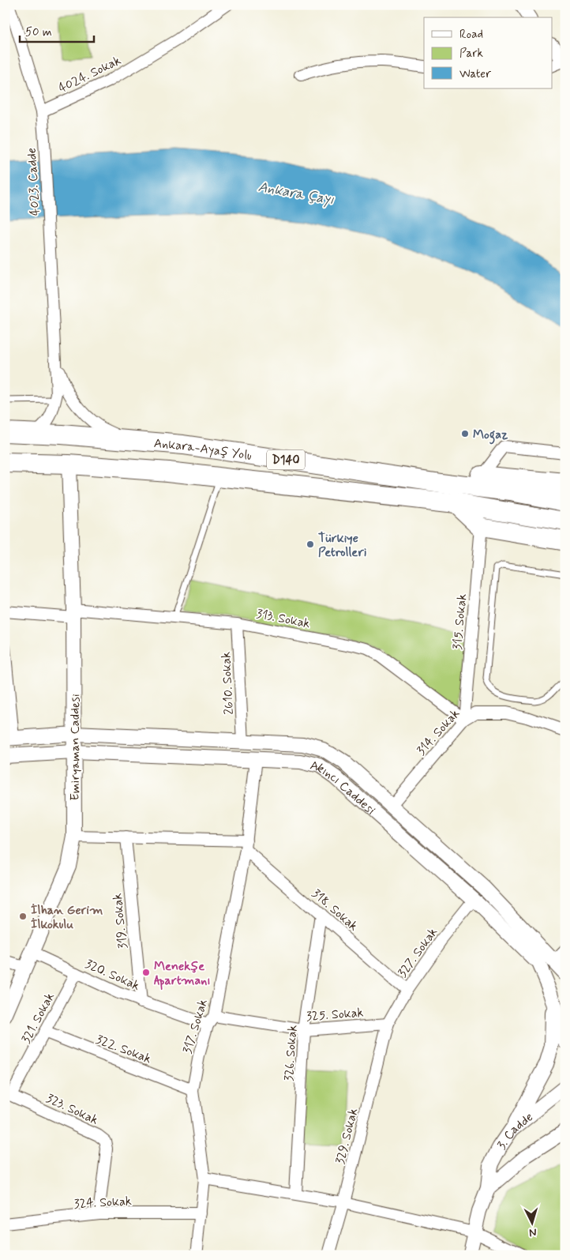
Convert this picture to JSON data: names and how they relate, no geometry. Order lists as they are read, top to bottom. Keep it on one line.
{"streets":{"highway":["Ankara-Ayaş Yolu","D140"],"street":["4024. Sokak","4023. Cadde","313. Sokak","315. Sokak","2610. Sokak","314. Sokak","Emiryaman Caddesi","Akıncı Caddesi","318. Sokak","319. Sokak","327. Sokak","320. Sokak","325. Sokak","321. Sokak","317. Sokak","322. Sokak","326. Sokak","323. Sokak","3. Cadde","329. Sokak","324. Sokak"]},"crossings":[["4024. Sokak","4023. Cadde"],["4023. Cadde","Ankara-Ayaş Yolu"],["Ankara-Ayaş Yolu","Emiryaman Caddesi"],["313. Sokak","315. Sokak"],["313. Sokak","2610. Sokak"],["313. Sokak","314. Sokak"],["313. Sokak","Emiryaman Caddesi"],["315. Sokak","314. Sokak"],["2610. Sokak","Akıncı Caddesi"],["314. Sokak","Akıncı Caddesi"],["Emiryaman Caddesi","Akıncı Caddesi"],["Emiryaman Caddesi","320. Sokak"],["Akıncı Caddesi","327. Sokak"],["Akıncı Caddesi","317. Sokak"],["318. Sokak","327. Sokak"],["318. Sokak","317. Sokak"],["318. Sokak","326. Sokak"],["319. Sokak","320. Sokak"],["327. Sokak","325. Sokak"],["327. Sokak","329. Sokak"],["320. Sokak","325. Sokak"],["320. Sokak","321. Sokak"],["320. Sokak","317. Sokak"],["325. Sokak","317. Sokak"],["325. Sokak","326. Sokak"],["325. Sokak","329. Sokak"],["321. Sokak","322. Sokak"],["321. Sokak","323. Sokak"],["317. Sokak","322. Sokak"],["317. Sokak","324. Sokak"],["323. Sokak","324. Sokak"]],"water":["Ankara Çayı"],"places":["Mogaz","Türkiye Petrolleri","İlhan Gerim İlkokulu","Menekşe Apartmanı"],"legend":["Road","Park","Water"],"scale_bar":"50 m","north":"bottom"}
